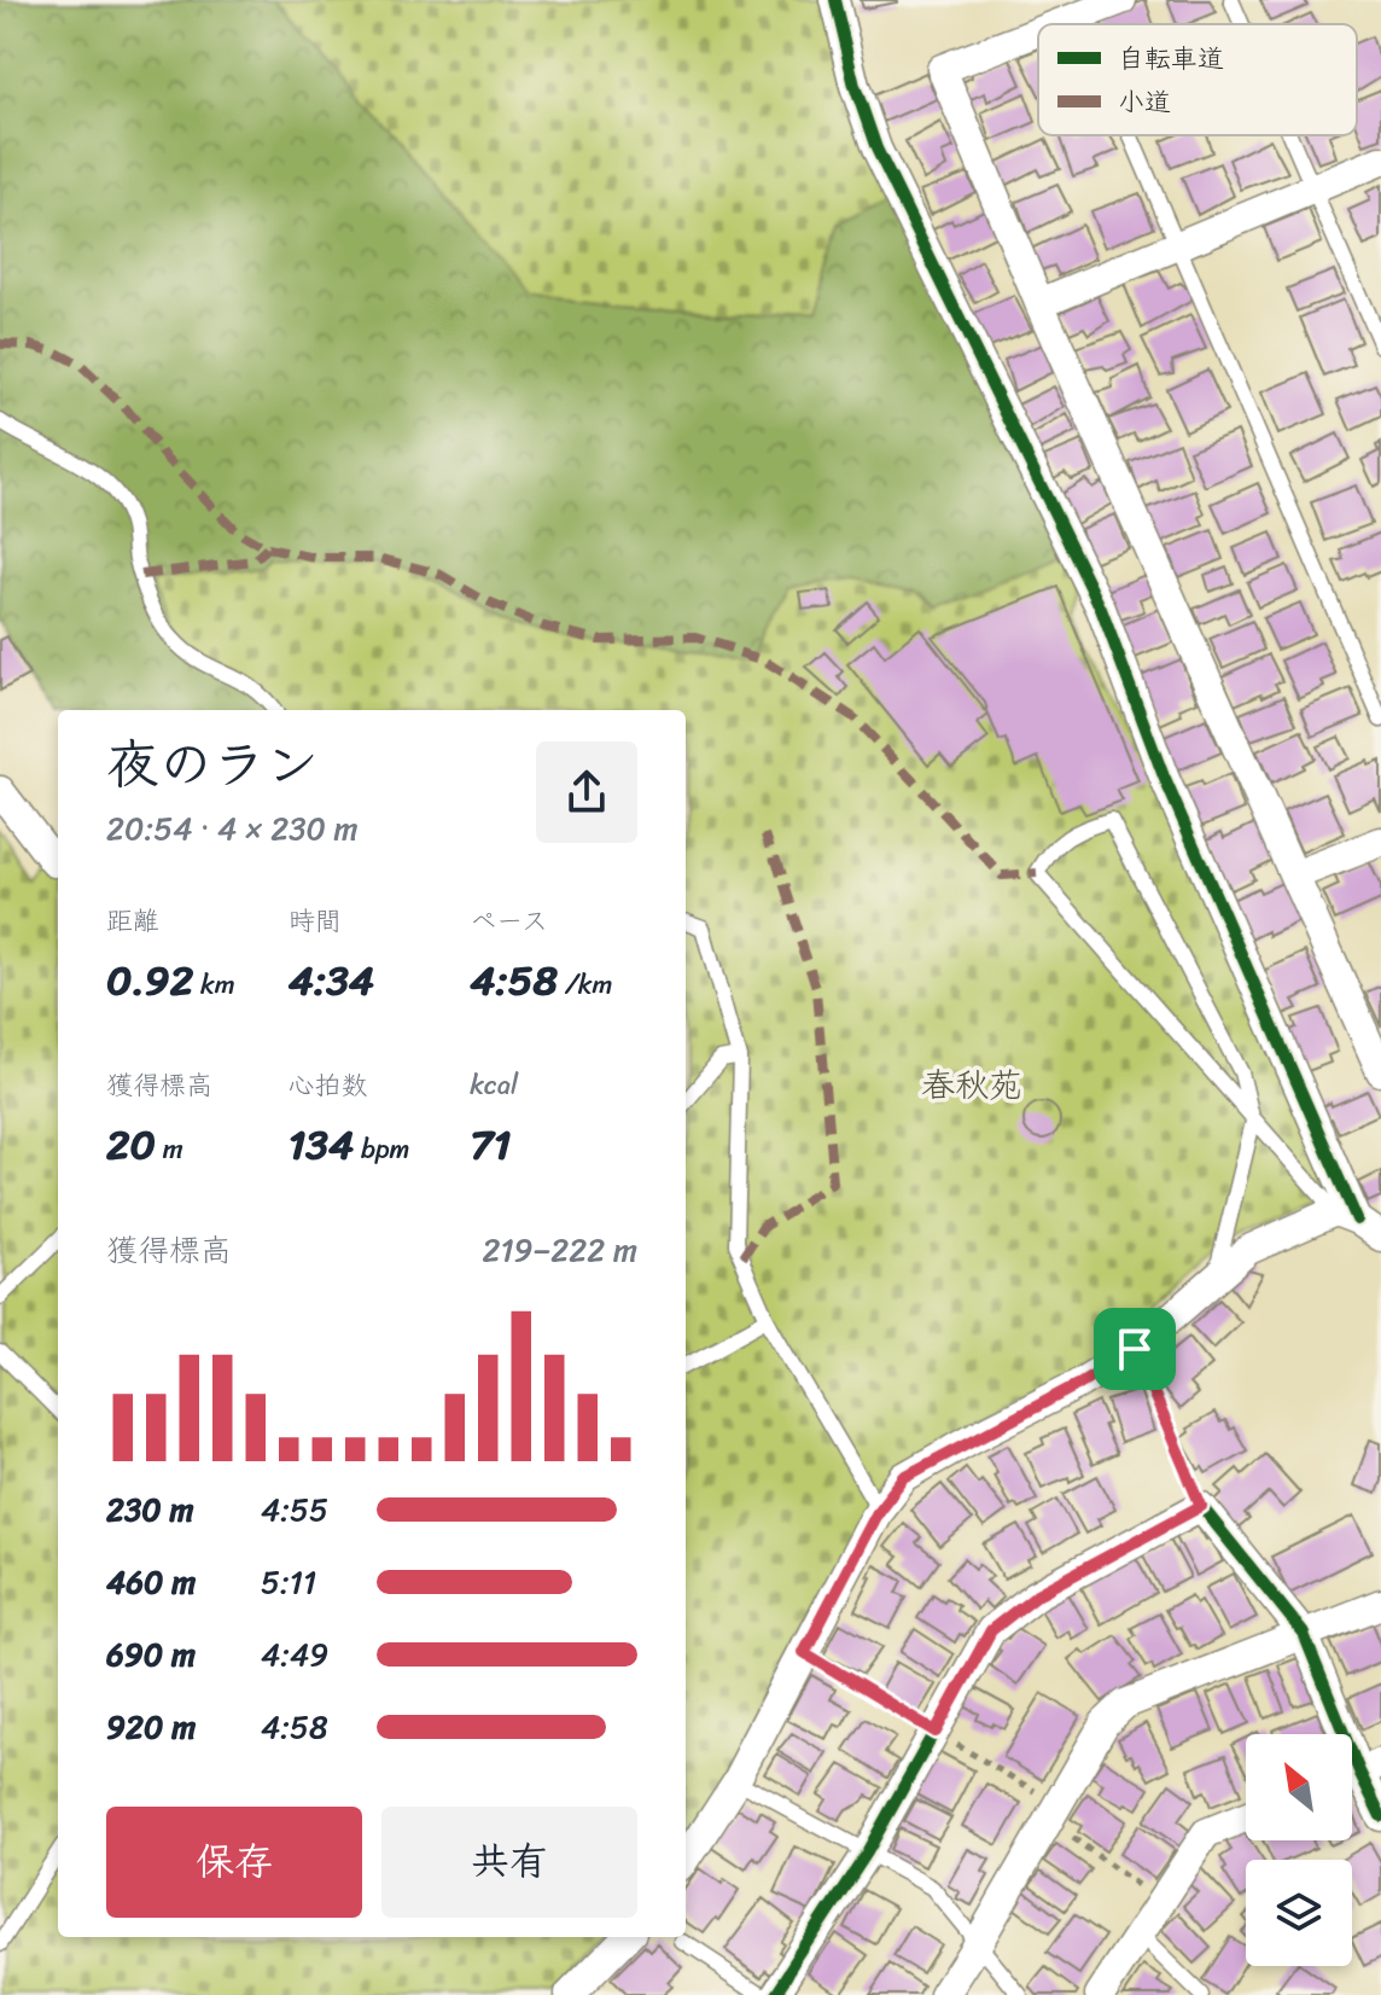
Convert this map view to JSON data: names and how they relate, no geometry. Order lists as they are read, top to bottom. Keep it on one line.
{"parks":["春秋苑"],"legend":["自転車道","小道"],"north":"top left","page":{"heading":["夜のラン","20:54 · 4 × 230 m"],"stats":[["距離","0.92 km"],["時間","4:34"],["ペース","4:58 /km"],["獲得標高","20 m"],["心拍数","134 bpm"],["kcal","71"]],"chart":["獲得標高","219–222 m"],"list":[{"name":"230 m","note":"4:55"},{"name":"460 m","note":"5:11"},{"name":"690 m","note":"4:49"},{"name":"920 m","note":"4:58"}],"buttons":["保存","共有"]}}
